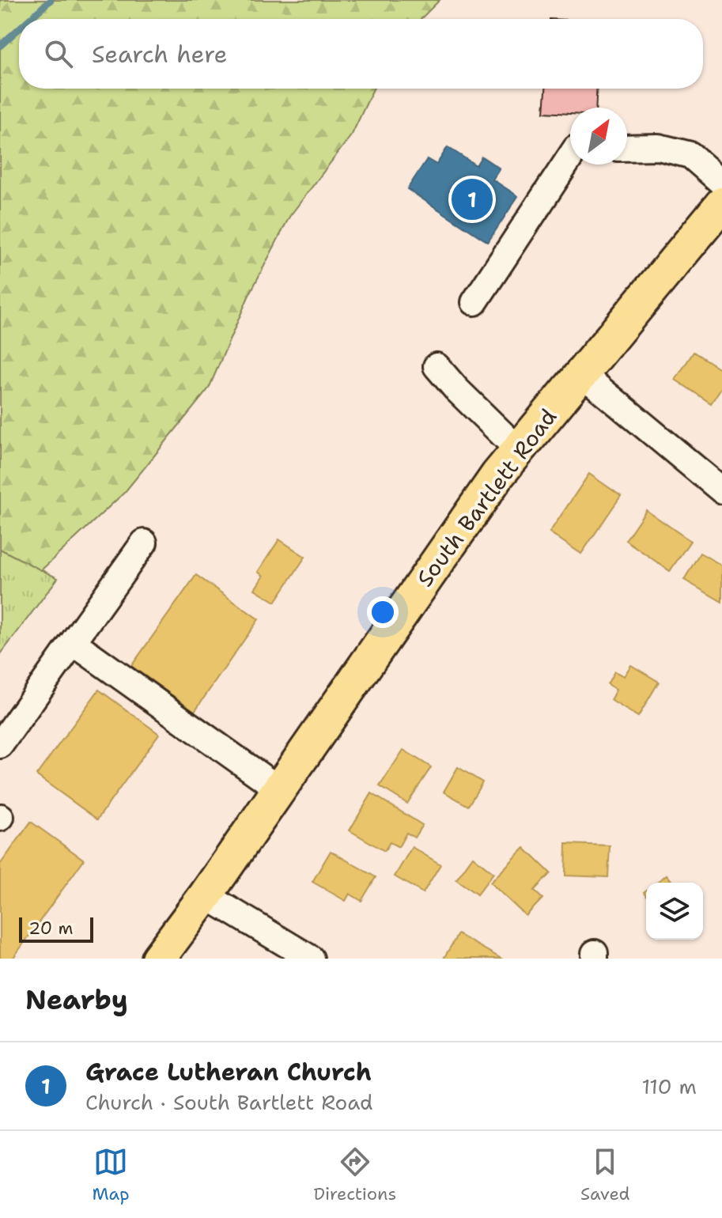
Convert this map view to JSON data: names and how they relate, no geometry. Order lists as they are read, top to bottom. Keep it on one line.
{"streets":{"main road":["South Bartlett Road"]},"scale_bar":"20 m","north":"top right","page":{"search":"Search here","pins":"1","scale":"20 m","heading":"Nearby","list":[{"mark":"1","name":"Grace Lutheran Church","note":"Church · South Bartlett Road","value":"110 m"}],"nav":["Map","Directions","Saved"]}}
